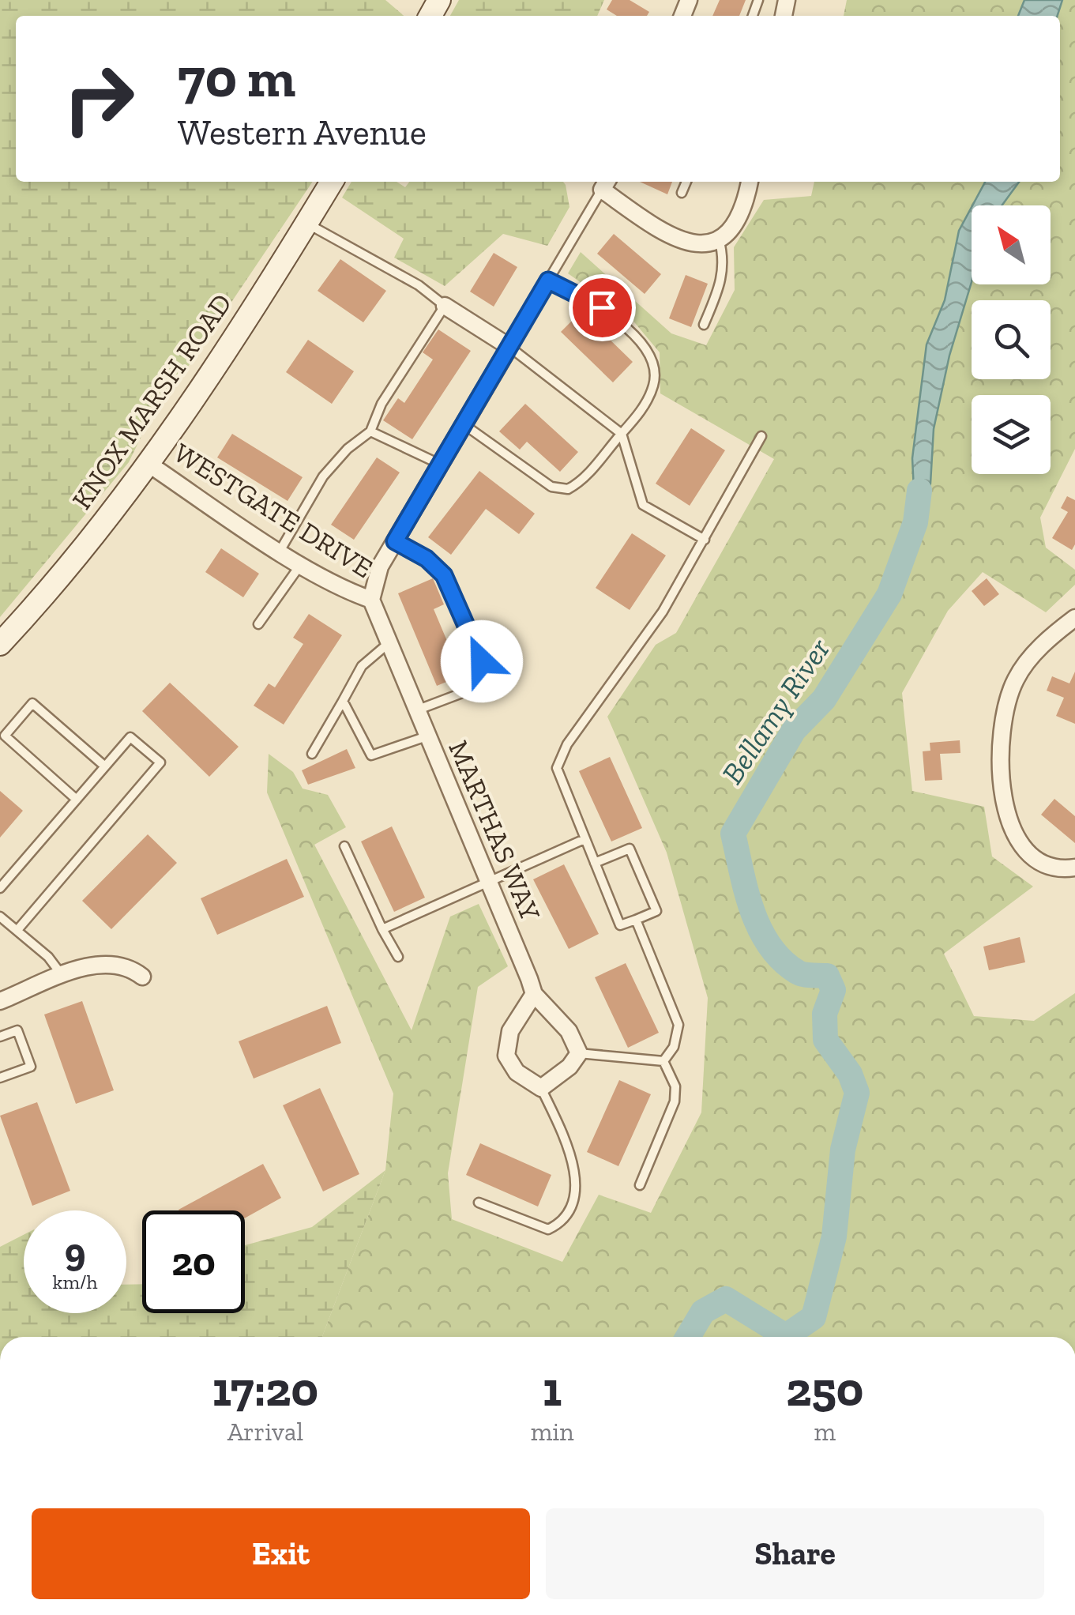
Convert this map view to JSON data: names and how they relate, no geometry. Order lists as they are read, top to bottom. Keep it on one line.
{"streets":{"main road":["KNOX MARSH ROAD"],"street":["WESTGATE DRIVE","MARTHAS WAY"]},"crossings":[["KNOX MARSH ROAD","WESTGATE DRIVE"],["WESTGATE DRIVE","MARTHAS WAY"]],"water":["Bellamy River"],"north":"top left","page":{"turn":["70 m","Western Avenue"],"speed":"9 km/h","limit":"20","eta":["17:20","Arrival","1","min","250","m"],"buttons":["Exit","Share"]}}
